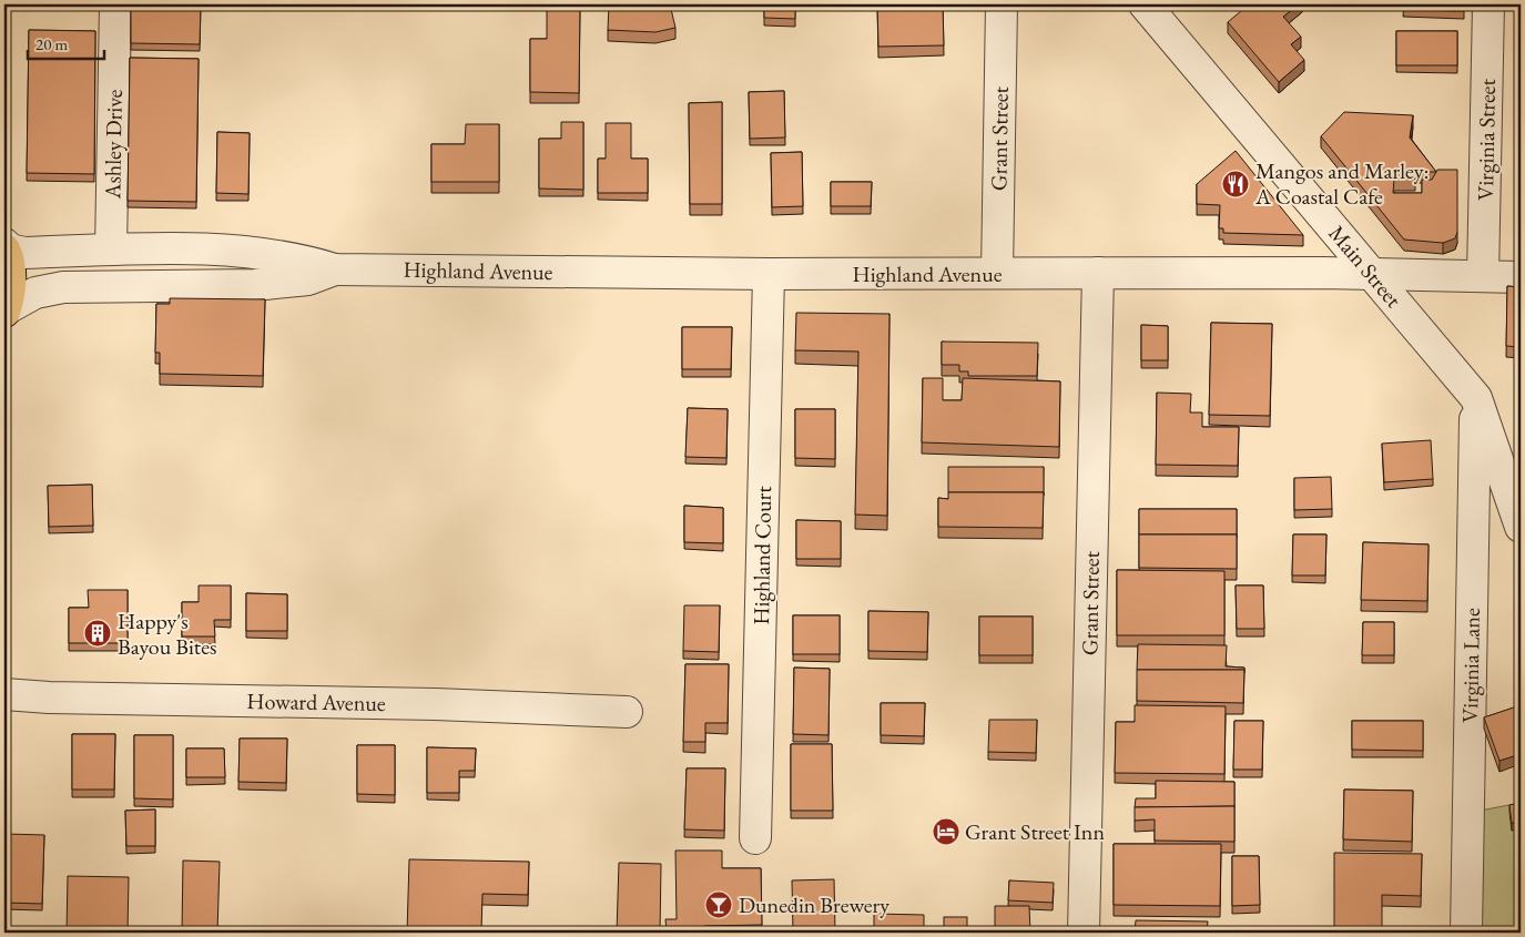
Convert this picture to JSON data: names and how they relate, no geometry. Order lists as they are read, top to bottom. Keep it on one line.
{"streets":{"street":["Grant Street","Virginia Street","Ashley Drive","Main Street","Highland Avenue","Highland Court","Virginia Lane","Howard Avenue"]},"crossings":[["Grant Street","Highland Avenue"],["Virginia Street","Highland Avenue"],["Ashley Drive","Highland Avenue"],["Main Street","Highland Avenue"],["Main Street","Virginia Lane"],["Highland Avenue","Highland Court"]],"places":{"restaurant":["Mangos and Marley: A Coastal Cafe"],"building":["Happy's Bayou Bites"],"hotel":["Grant Street Inn"],"bar":["Dunedin Brewery"]},"scale_bar":"20 m"}
